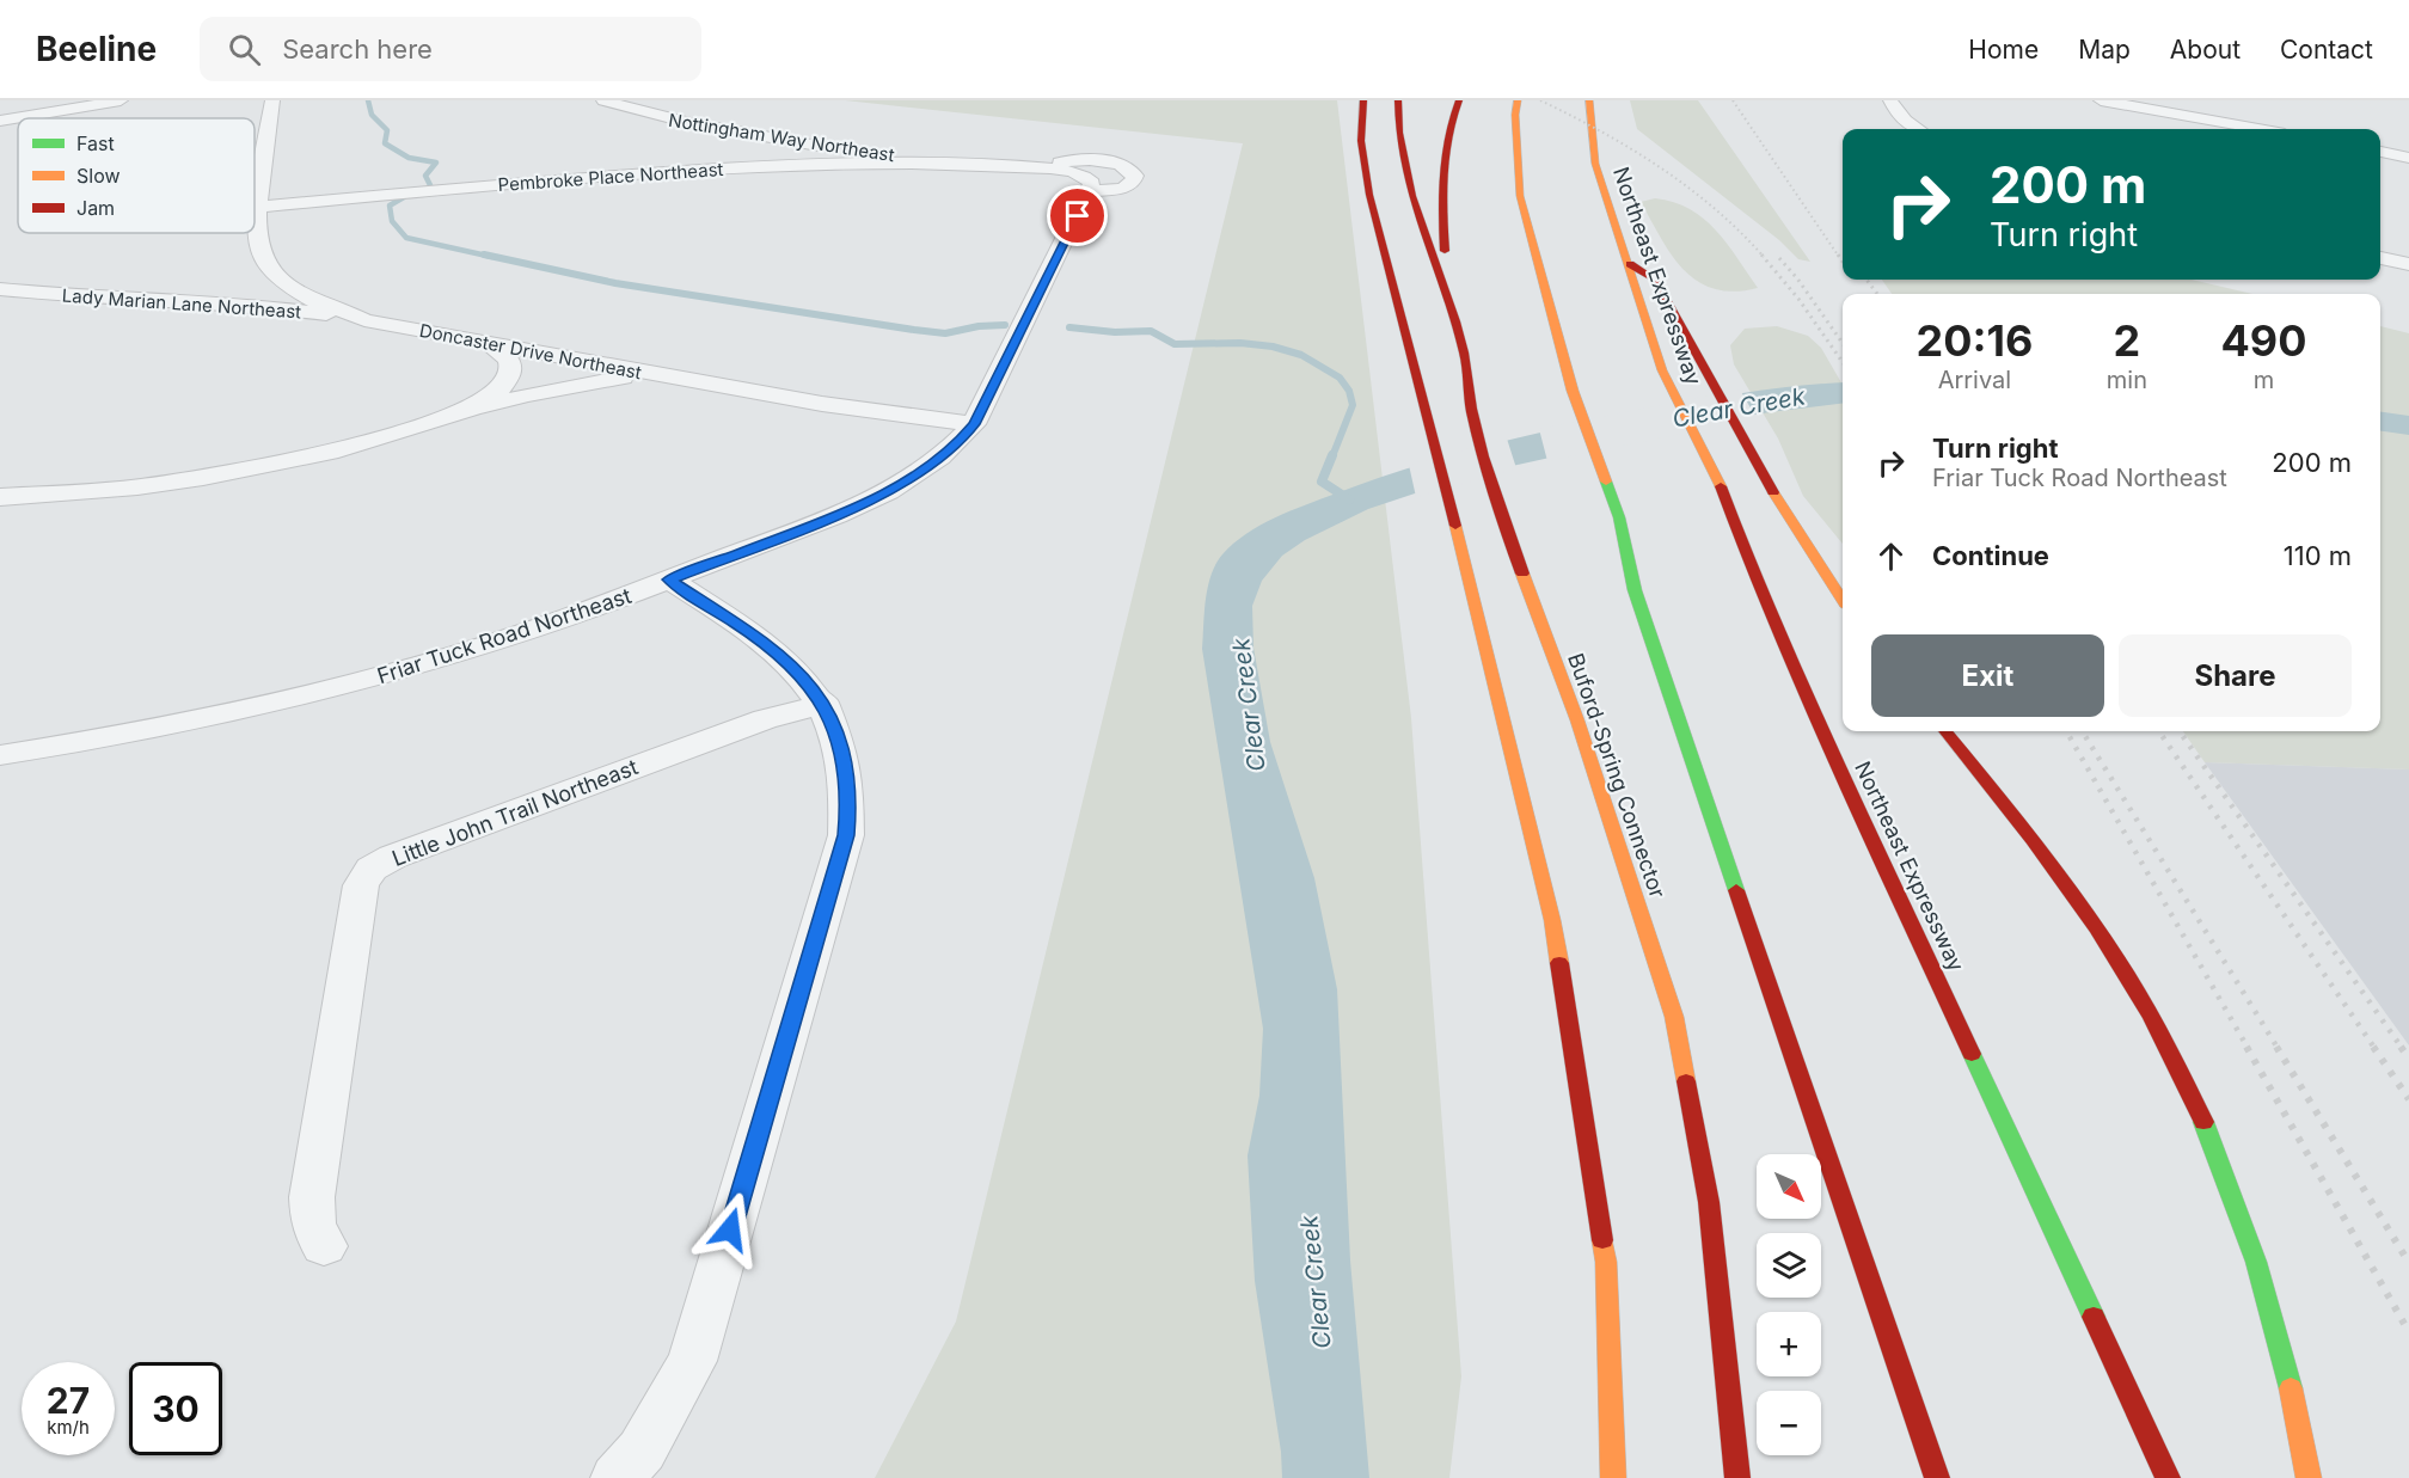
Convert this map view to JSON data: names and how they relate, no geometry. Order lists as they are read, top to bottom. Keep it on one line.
{"streets":{"highway":["Northeast Expressway","Buford-Spring Connector"],"street":["Nottingham Way Northeast","Pembroke Place Northeast","Lady Marian Lane Northeast","Doncaster Drive Northeast","Friar Tuck Road Northeast","Little John Trail Northeast"]},"crossings":[["Nottingham Way Northeast","Pembroke Place Northeast"],["Pembroke Place Northeast","Doncaster Drive Northeast"],["Lady Marian Lane Northeast","Doncaster Drive Northeast"],["Doncaster Drive Northeast","Friar Tuck Road Northeast"]],"water":["Clear Creek"],"legend":["Fast","Slow","Jam"],"north":"bottom right","page":{"header":"Beeline","search":"Search here","nav":["Home","Map","About","Contact"],"turn":["200 m","Turn right"],"eta":["20:16","Arrival","2","min","490","m"],"list":[{"name":"Turn right","note":"Friar Tuck Road Northeast","value":"200 m"},{"name":"Continue","value":"110 m"}],"buttons":["Exit","Share"],"map_buttons":["+","−"],"speed":"27 km/h","limit":"30"}}
